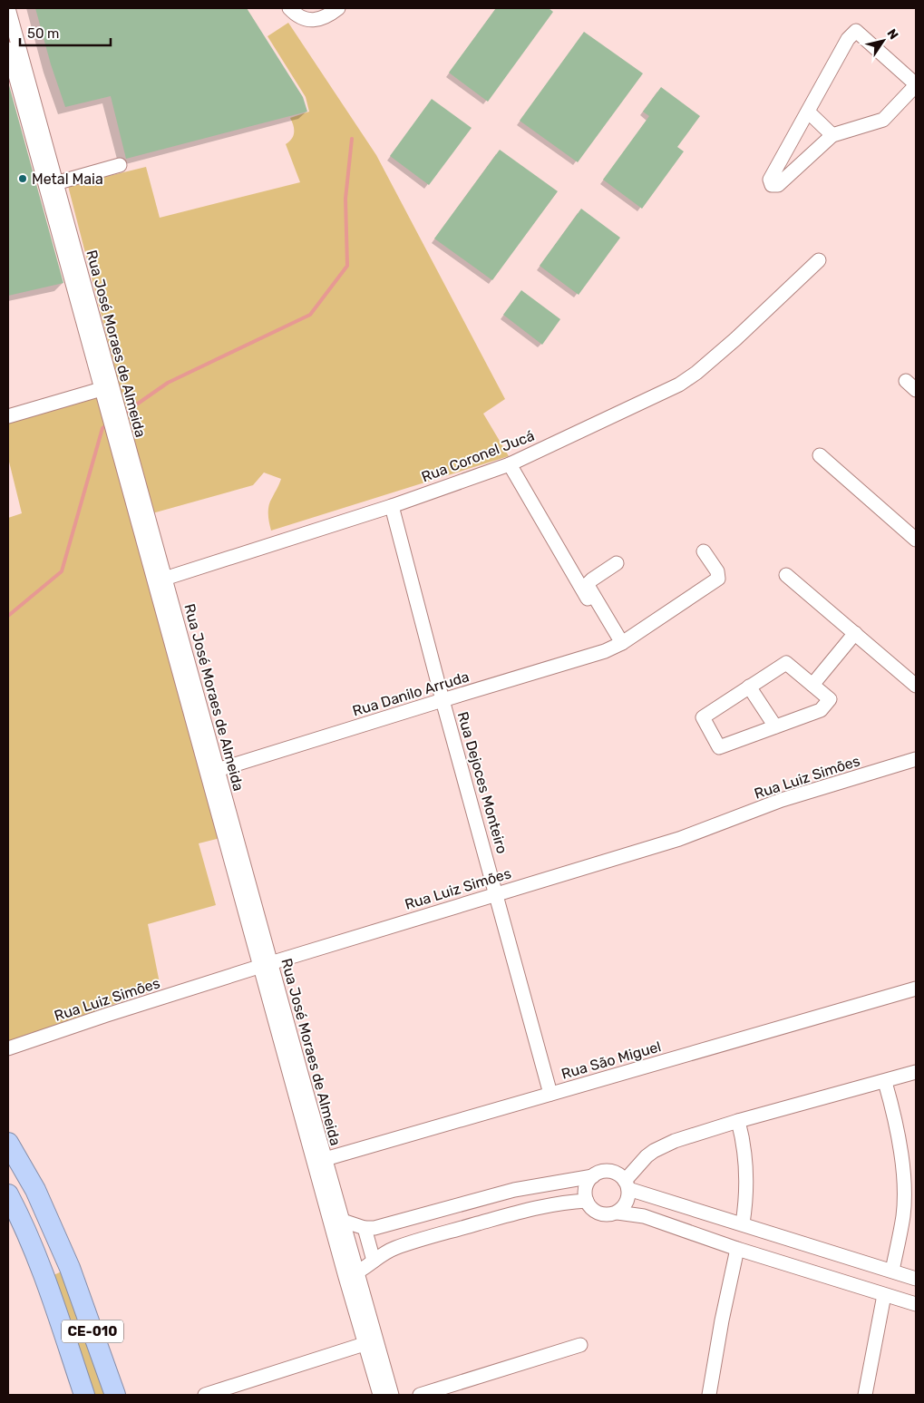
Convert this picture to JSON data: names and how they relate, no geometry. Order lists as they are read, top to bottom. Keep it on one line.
{"streets":{"highway":["CE-010"],"street":["Rua José Moraes de Almeida","Rua Coronel Jucá","Rua Danilo Arruda","Rua Luiz Simões","Rua Dejoces Monteiro","Rua São Miguel"]},"crossings":[["Rua José Moraes de Almeida","Rua Coronel Jucá"],["Rua José Moraes de Almeida","Rua Danilo Arruda"],["Rua José Moraes de Almeida","Rua Luiz Simões"],["Rua José Moraes de Almeida","Rua São Miguel"],["Rua Coronel Jucá","Rua Dejoces Monteiro"],["Rua Danilo Arruda","Rua Dejoces Monteiro"],["Rua Luiz Simões","Rua Dejoces Monteiro"],["Rua Dejoces Monteiro","Rua São Miguel"]],"places":["Metal Maia"],"scale_bar":"50 m","north":"top right"}
